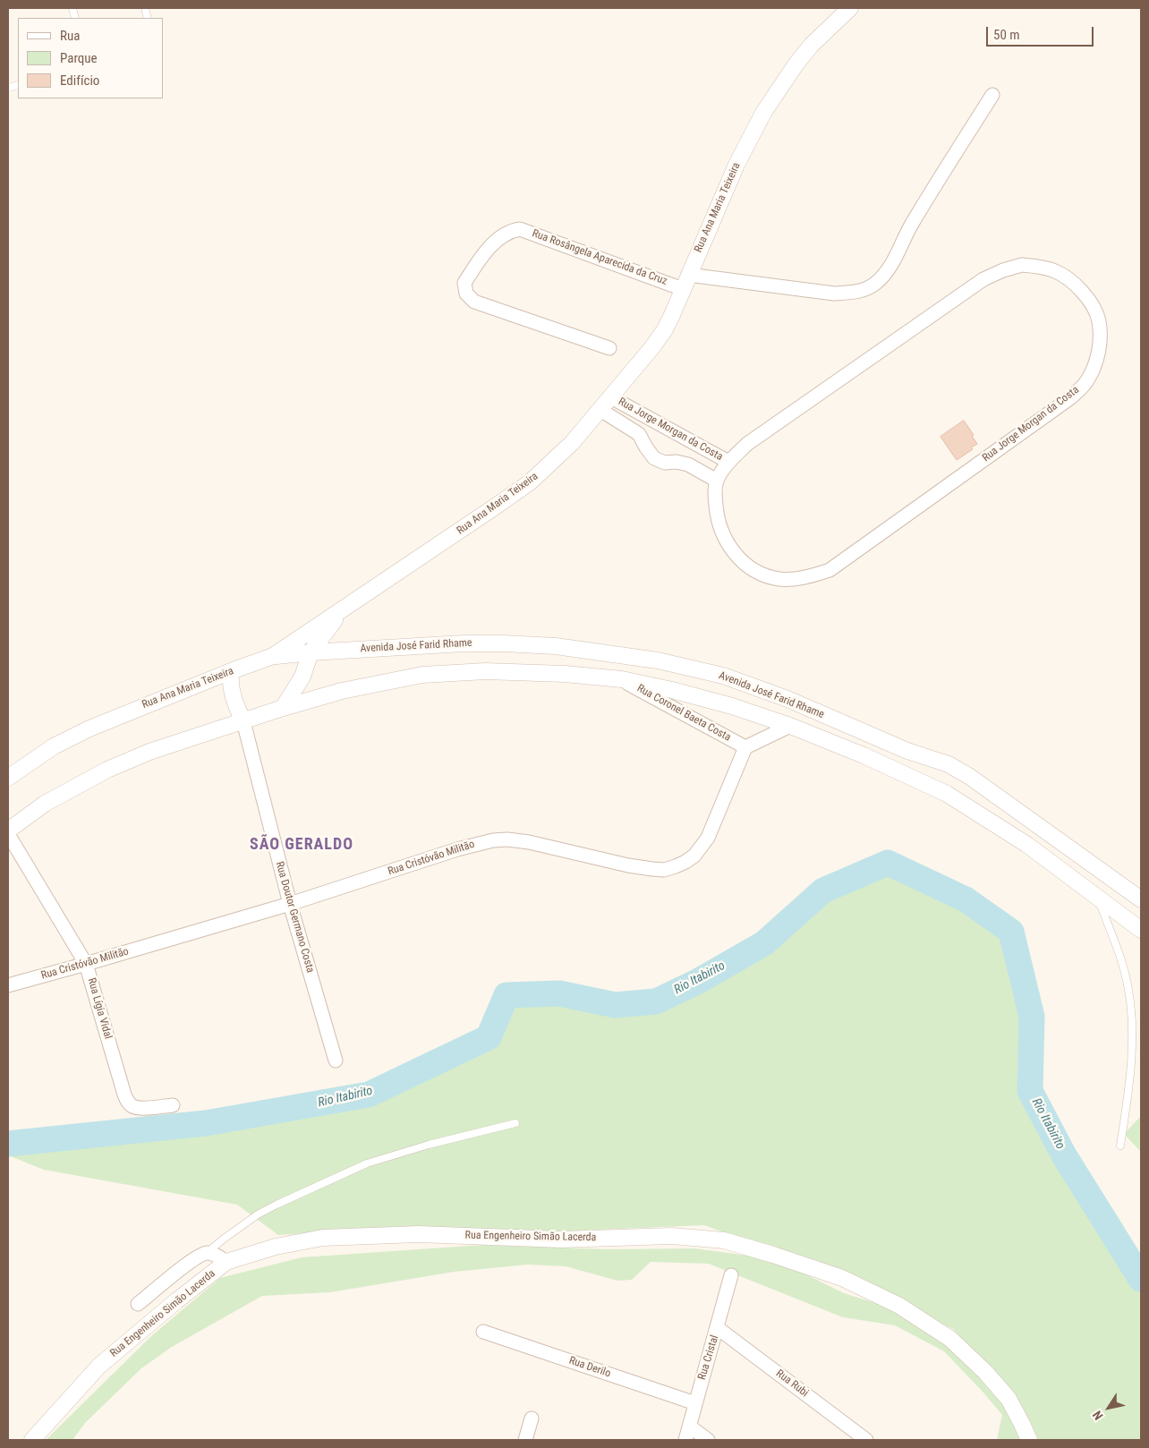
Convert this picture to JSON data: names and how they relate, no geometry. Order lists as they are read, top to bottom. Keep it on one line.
{"streets":{"street":["Rua Ana Maria Teixeira","Rua Rosângela Aparecida da Cruz","Rua Jorge Morgan da Costa","Avenida José Farid Rhame","Rua Coronel Baeta Costa","Rua Cristóvão Militão","Rua Doutor Germano Costa","Rua Lígia Vidal","Rua Engenheiro Simão Lacerda","Rua Cristal","Rua Derilo","Rua Rubi"]},"crossings":[["Rua Ana Maria Teixeira","Rua Rosângela Aparecida da Cruz"],["Rua Ana Maria Teixeira","Rua Jorge Morgan da Costa"],["Rua Ana Maria Teixeira","Avenida José Farid Rhame"],["Rua Coronel Baeta Costa","Rua Cristóvão Militão"],["Rua Cristóvão Militão","Rua Doutor Germano Costa"],["Rua Cristóvão Militão","Rua Lígia Vidal"],["Rua Cristal","Rua Derilo"],["Rua Cristal","Rua Rubi"]],"districts":["SÃO GERALDO"],"water":["Rio Itabirito"],"legend":["Rua","Parque","Edifício"],"scale_bar":"50 m","north":"bottom left"}
